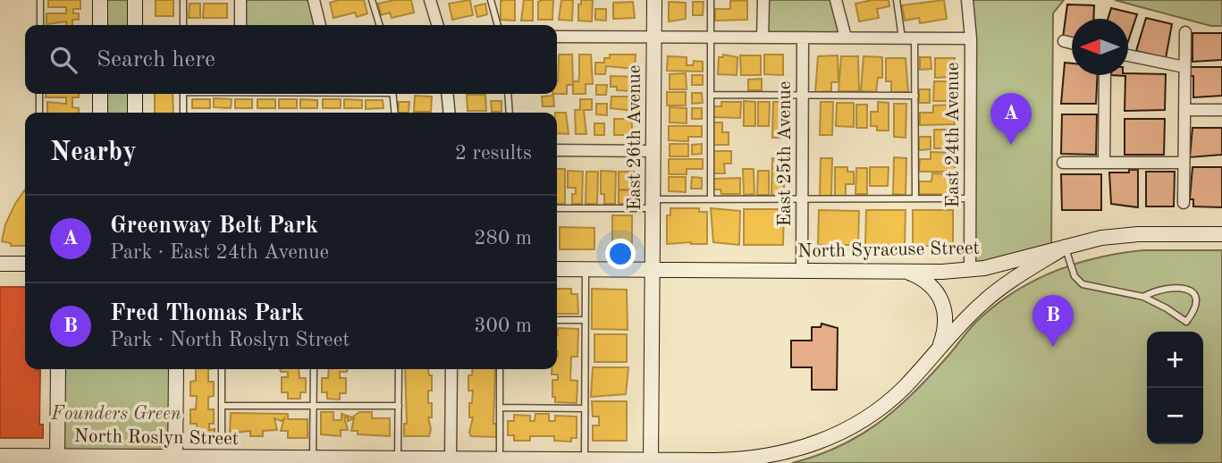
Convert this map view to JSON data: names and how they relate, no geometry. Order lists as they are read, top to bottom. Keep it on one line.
{"streets":{"street":["East 24th Avenue","East 26th Avenue","East 25th Avenue","North Syracuse Street","North Roslyn Street"]},"crossings":[["East 24th Avenue","North Syracuse Street"],["East 26th Avenue","North Syracuse Street"],["East 26th Avenue","North Roslyn Street"],["East 25th Avenue","North Syracuse Street"],["North Syracuse Street","North Roslyn Street"]],"parks":["Founders Green"],"north":"left","page":{"search":"Search here","pins":["A","B"],"heading":["Nearby","2 results"],"list":[{"mark":"A","name":"Greenway Belt Park","note":"Park · East 24th Avenue","value":"280 m"},{"mark":"B","name":"Fred Thomas Park","note":"Park · North Roslyn Street","value":"300 m"}],"map_buttons":["+","−"]}}
